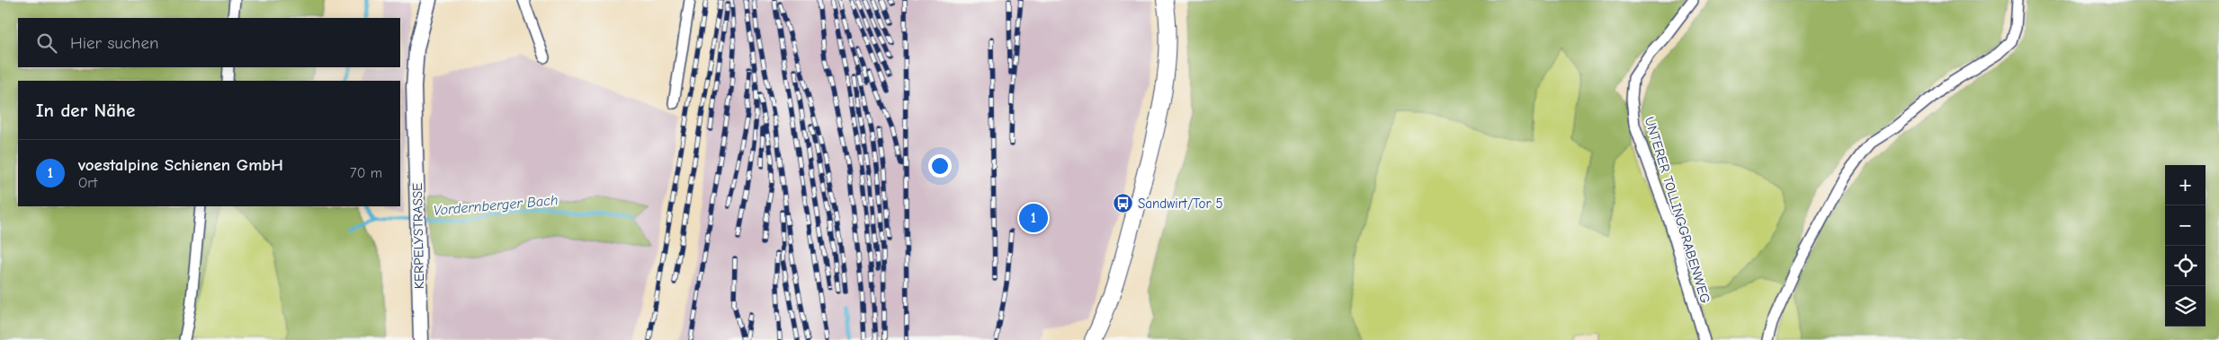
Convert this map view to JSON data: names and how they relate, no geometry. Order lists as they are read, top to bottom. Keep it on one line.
{"streets":{"main road":["KERPELYSTRASSE"],"street":["UNTERER TOLLINGGRABENWEG"]},"water":["Vordernberger Bach"],"places":{"bus stop":["Sandwirt/Tor 5"]},"page":{"search":"Hier suchen","heading":"In der Nähe","list":[{"mark":"1","name":"voestalpine Schienen GmbH","note":"Ort","value":"70 m"}],"map_buttons":["+","−"],"pins":"1"}}
